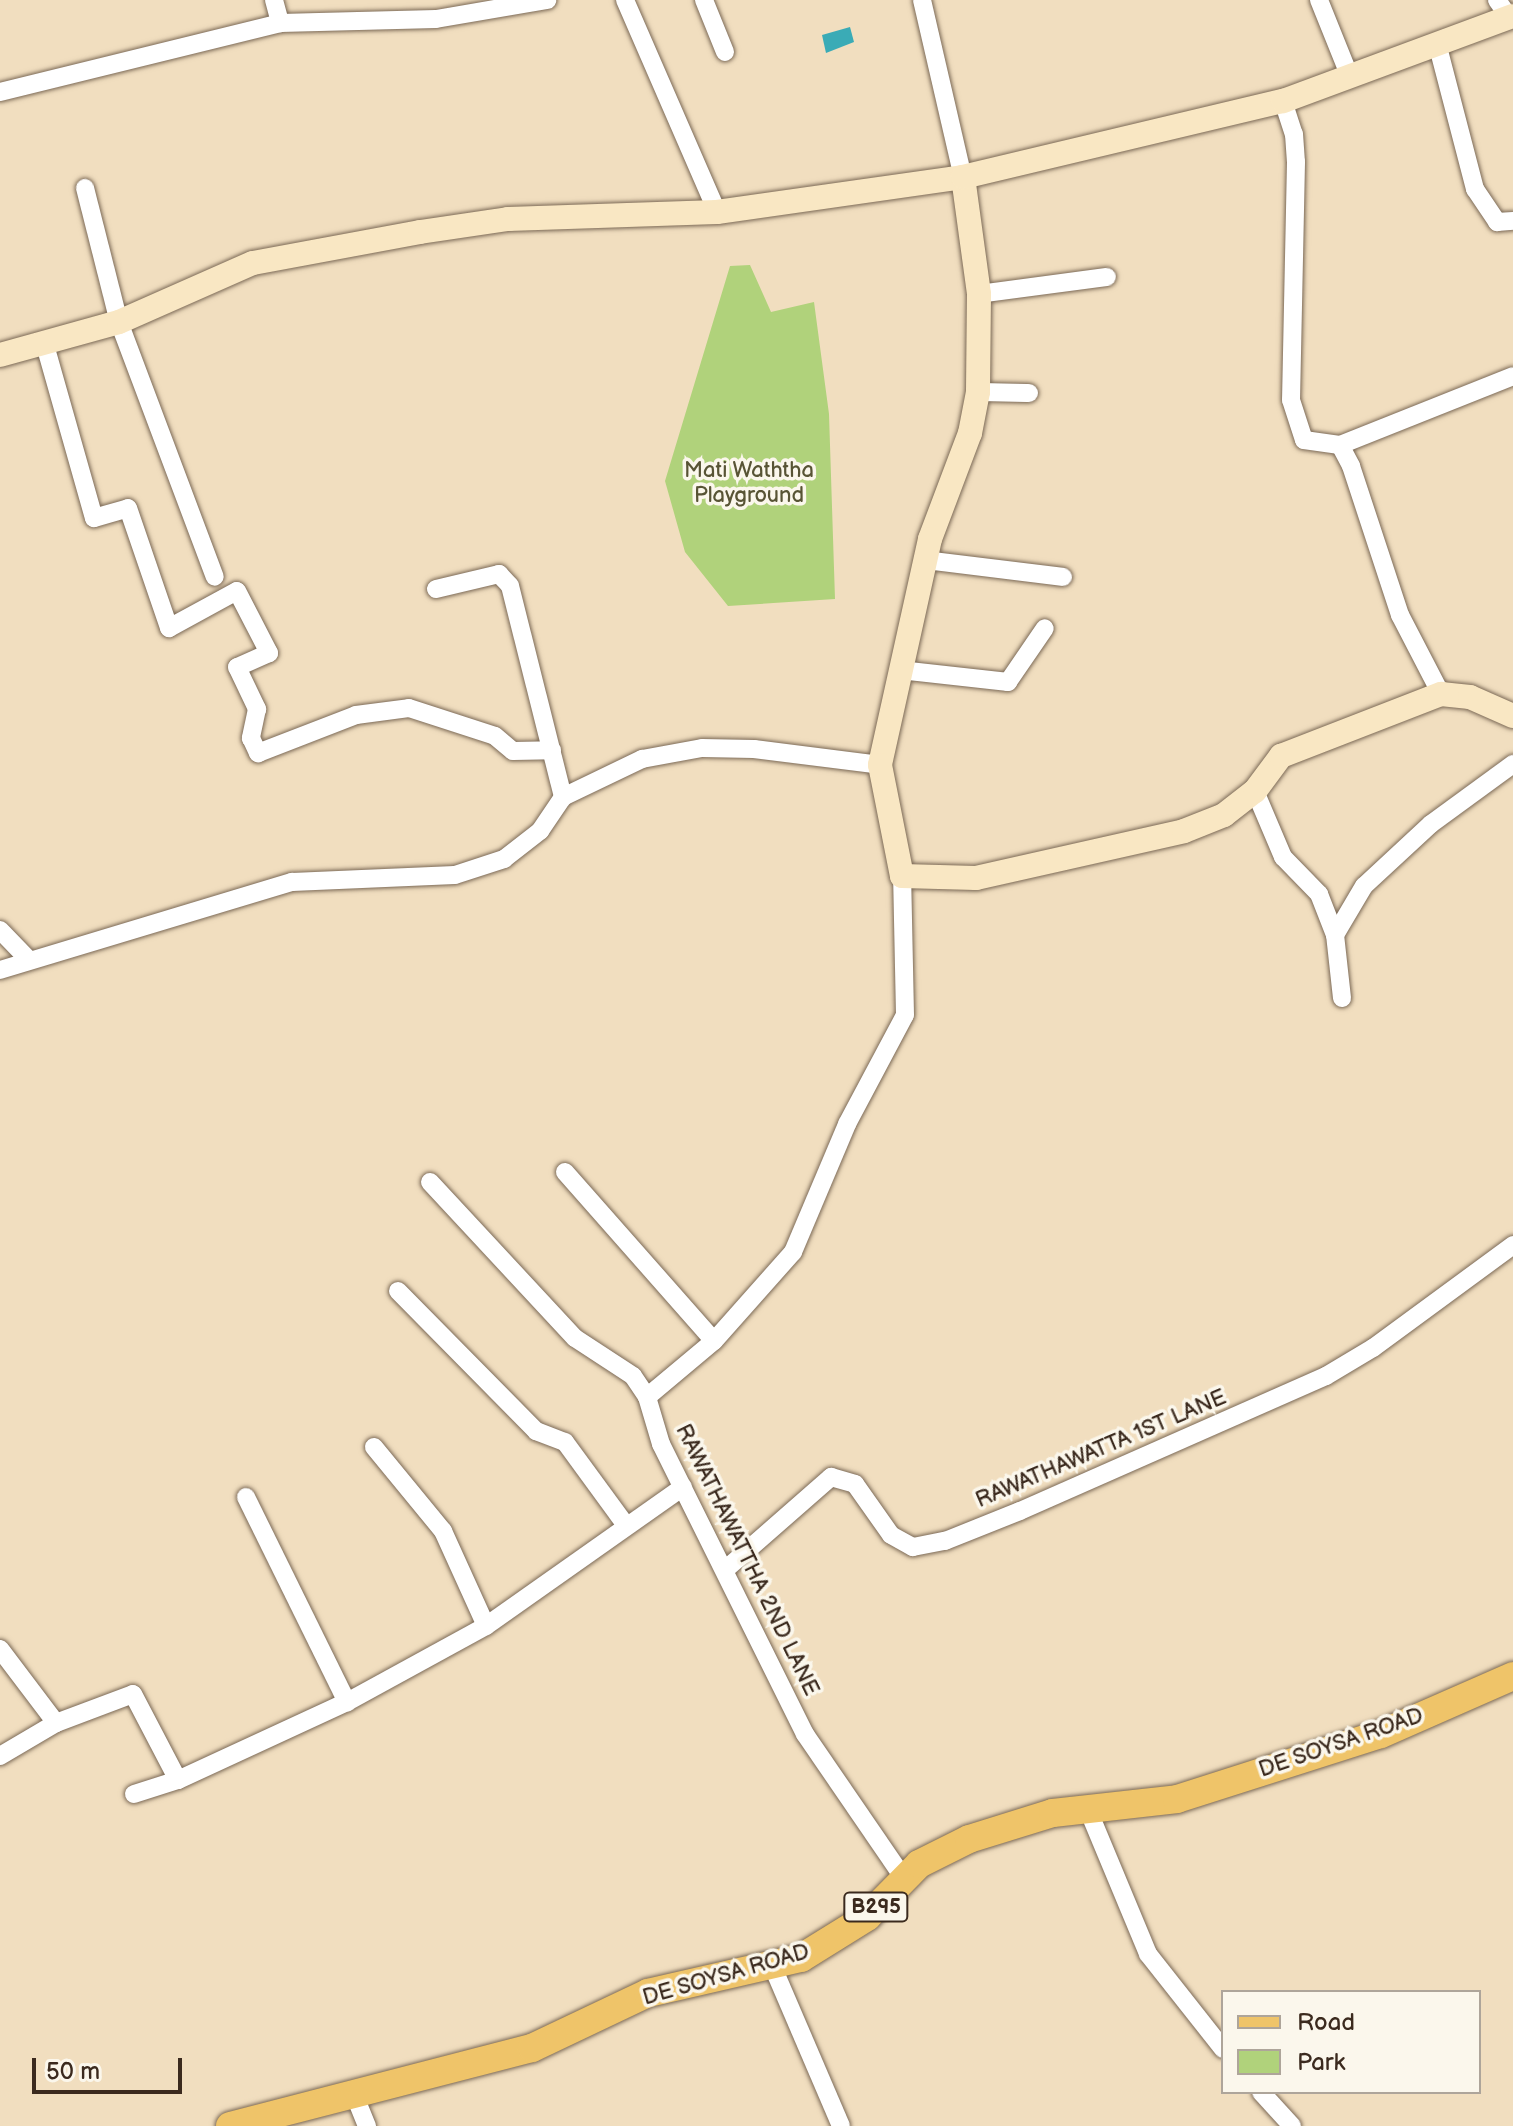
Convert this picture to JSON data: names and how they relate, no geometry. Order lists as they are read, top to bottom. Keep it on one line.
{"streets":{"main road":["DE SOYSA ROAD","B295"],"street":["RAWATHAWATTA 1ST LANE","RAWATHAWATTHA 2ND LANE"]},"crossings":[["RAWATHAWATTA 1ST LANE","RAWATHAWATTHA 2ND LANE"],["RAWATHAWATTHA 2ND LANE","DE SOYSA ROAD"]],"parks":["Mati Waththa Playground"],"legend":["Road","Park"],"scale_bar":"50 m"}
